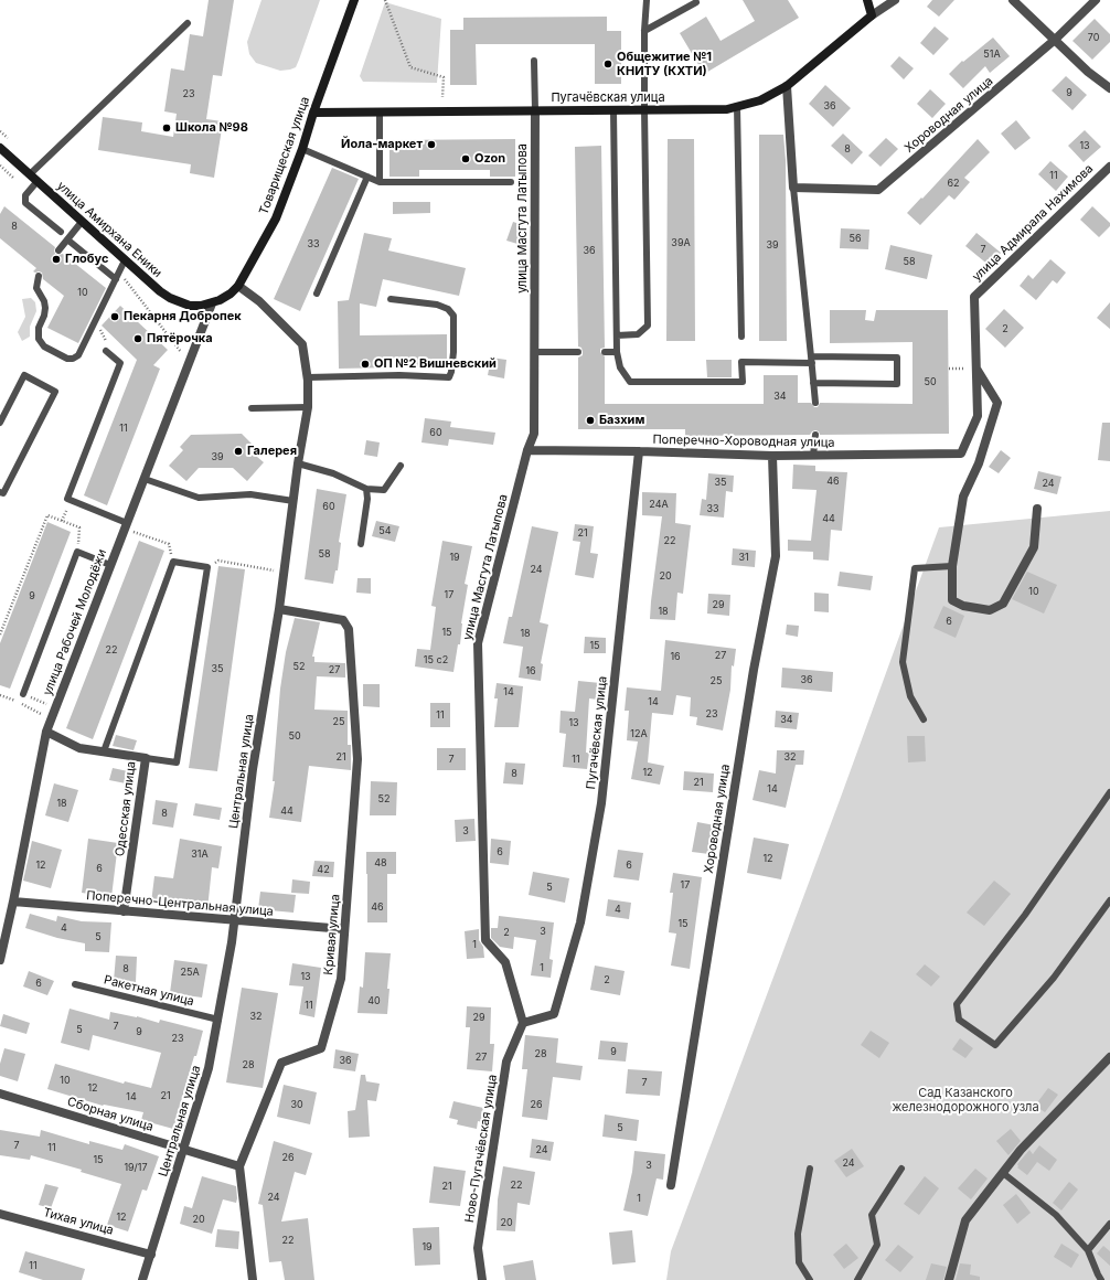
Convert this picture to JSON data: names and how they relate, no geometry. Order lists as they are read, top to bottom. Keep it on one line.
{"streets":{"street":["Пугачёвская улица","Хороводная улица","Товарищеская улица","улица Масгута Латыпова","улица Адмирала Нахимова","улица Амирхана Еники","Поперечно-Хороводная улица","улица Рабочей Молодёжи","Центральная улица","Одесская улица","Поперечно-Центральная улица","Кривая улица","Сборная улица","Ново-Пугачёвская улица","Тихая улица"],"lane":["Ракетная улица"]},"crossings":[["Пугачёвская улица","Товарищеская улица"],["Пугачёвская улица","улица Масгута Латыпова"],["Пугачёвская улица","Поперечно-Хороводная улица"],["Пугачёвская улица","Ново-Пугачёвская улица"],["Хороводная улица","Поперечно-Хороводная улица"],["Товарищеская улица","улица Амирхана Еники"],["Товарищеская улица","улица Рабочей Молодёжи"],["Товарищеская улица","Центральная улица"],["улица Масгута Латыпова","Поперечно-Хороводная улица"],["улица Масгута Латыпова","Ново-Пугачёвская улица"],["улица Адмирала Нахимова","Поперечно-Хороводная улица"],["улица Амирхана Еники","улица Рабочей Молодёжи"],["улица Рабочей Молодёжи","Одесская улица"],["улица Рабочей Молодёжи","Поперечно-Центральная улица"],["Центральная улица","Поперечно-Центральная улица"],["Центральная улица","Кривая улица"],["Центральная улица","Ракетная улица"],["Центральная улица","Сборная улица"],["Центральная улица","Тихая улица"],["Одесская улица","Поперечно-Центральная улица"],["Поперечно-Центральная улица","Кривая улица"],["Кривая улица","Сборная улица"]],"parks":["Сад Казанского железнодорожного узла"],"places":["Общежитие №1 КНИТУ (КХТИ)","Школа №98","Йола-маркет","Ozon","Глобус","Пекарня Добропек","Пятёрочка","ОП №2 Вишневский","Базхим","Галерея"],"house_numbers":["70","51А","9","23","36","13","8","11","62","8","56","39А","33","39","7","36","58","10","2","50","34","11","60","39","46","35","24","24А","60","33","44","54","21","22","58","19","31","24","20","10","17","9","29","18","6","15","18","15","22","27","16","15 с2","52","35","27","16","36","25","14","14","23","11","34","25","13","12А","50","21","32","7","11","12","8","21","14","52","18","44","8","3","6","31А","12","48","12","6","6","42","17","5","46","4","15","4","3","2","5","1","1","8","25А","13","2","6","40","11","32","29","7","5","9","23","9","28","27","36","28","10","7","12","21","14","30","26","5","7","11","24","26","15","24","3","19/17","22","21","24","1","12","20","20","22","19","11"]}
